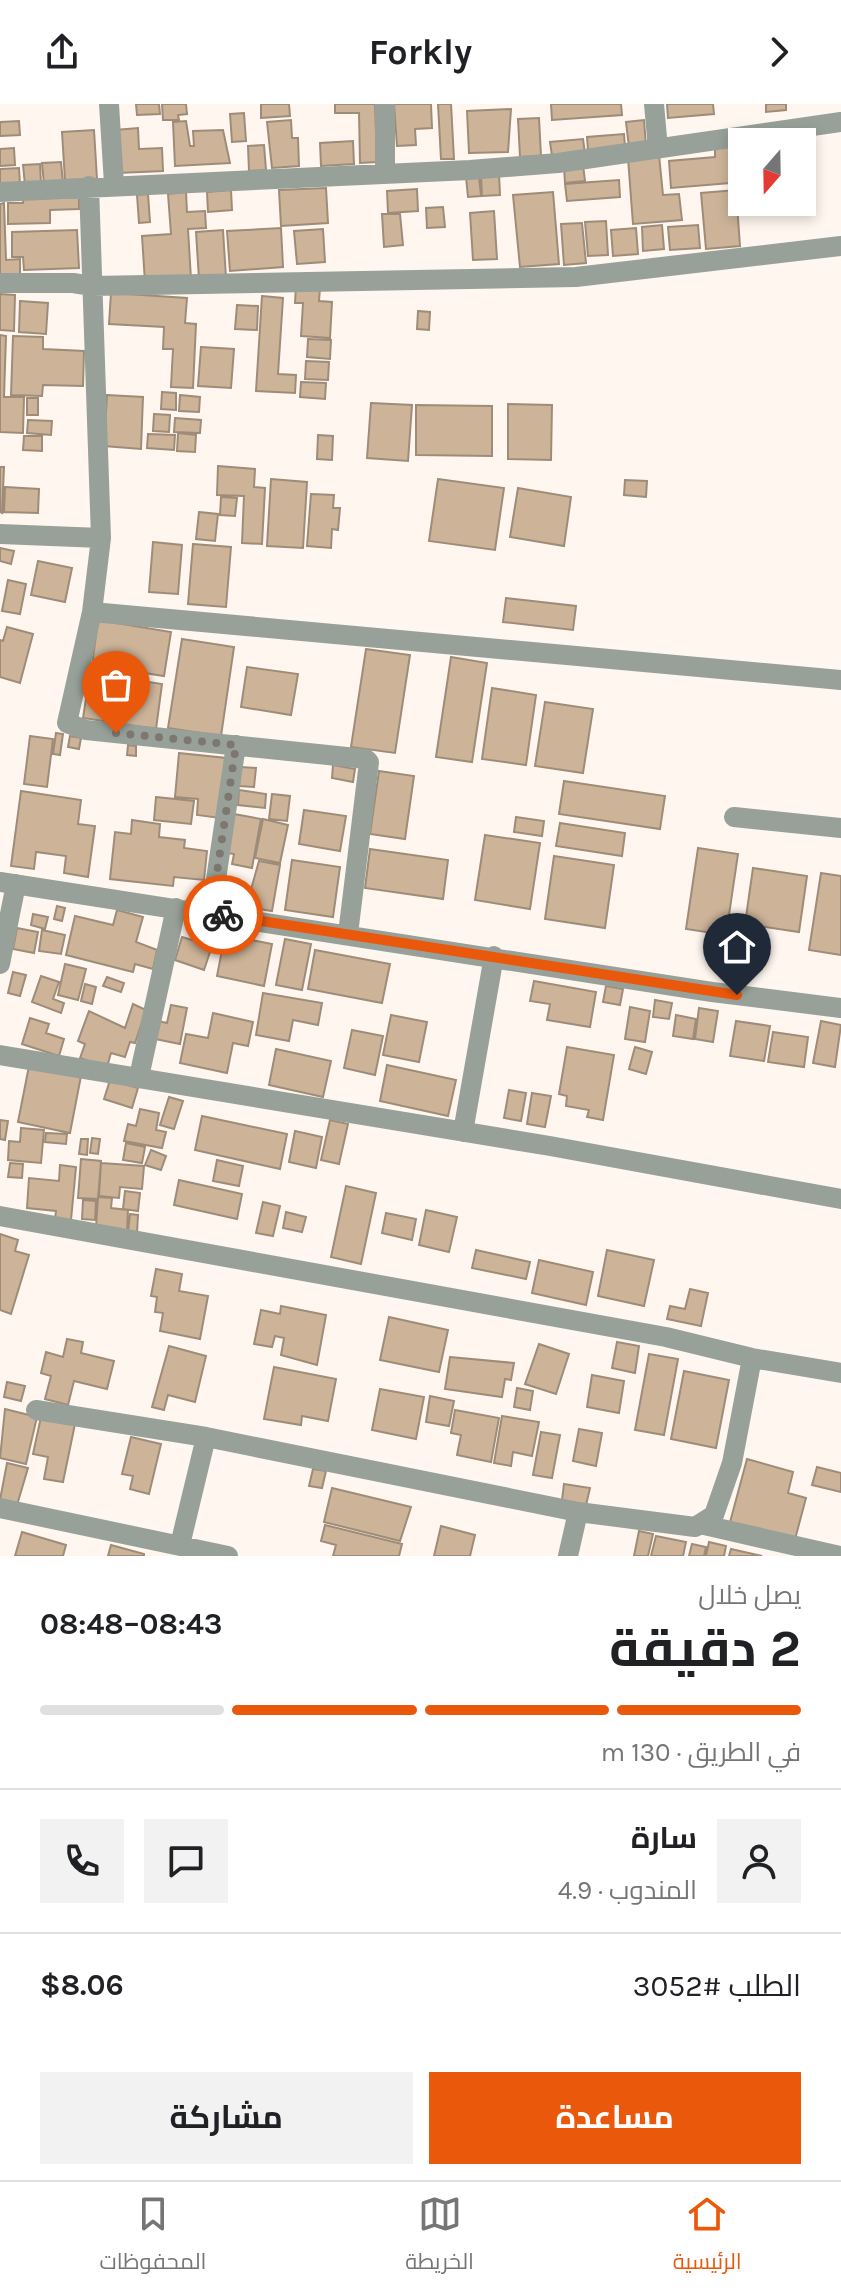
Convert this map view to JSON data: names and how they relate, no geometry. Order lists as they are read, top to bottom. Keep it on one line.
{"north":"bottom","page":{"header":"Forkly","heading":["2 دقيقة","يصل خلال","08:43–08:48"],"panel":["سارة","المندوب · 4.9","الطلب #3052","$8.06"],"bar":"في الطريق · 130 m","buttons":["مساعدة","مشاركة"],"tabs":["الرئيسية","الخريطة","المحفوظات"]}}
